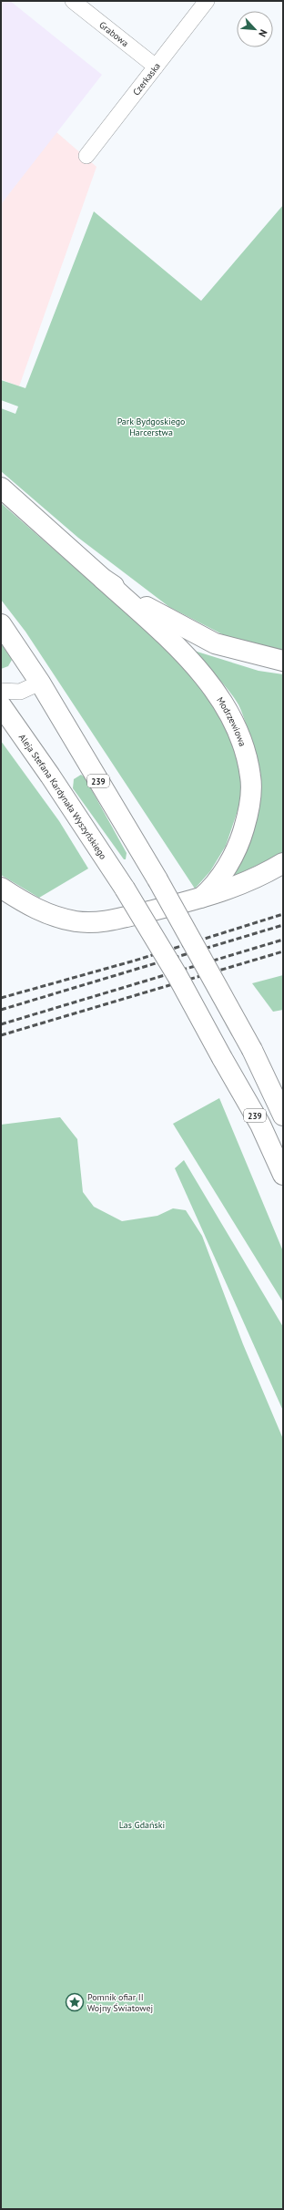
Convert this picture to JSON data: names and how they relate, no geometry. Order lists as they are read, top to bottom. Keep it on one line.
{"streets":{"main road":["Modrzewiowa","239","Aleja Stefana Kardynała Wyszyńskiego"],"street":["Grabowa","Czerkaska"]},"crossings":[["Grabowa","Czerkaska"]],"parks":["Park Bydgoskiego Harcerstwa","Las Gdański"],"places":{"place":["Pomnik ofiar II Wojny Światowej"]},"north":"bottom right"}
